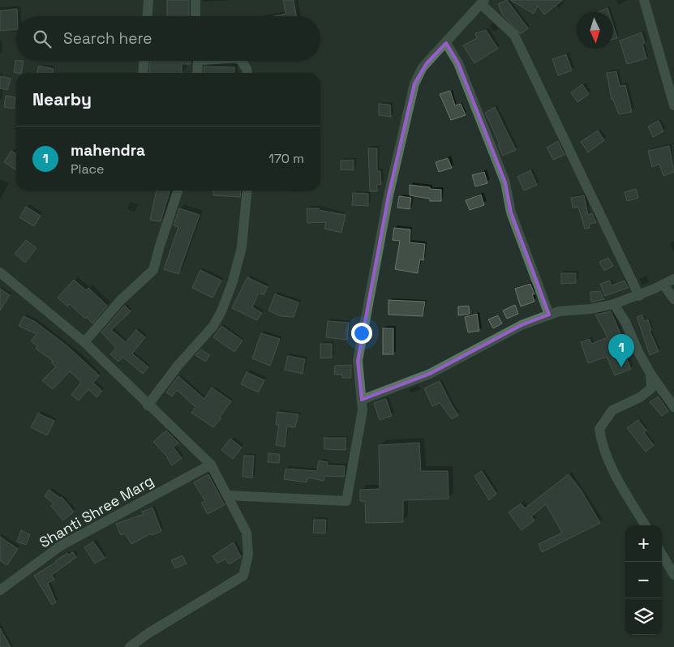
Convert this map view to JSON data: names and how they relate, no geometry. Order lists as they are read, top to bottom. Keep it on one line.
{"streets":{"street":["Shanti Shree Marg"]},"north":"bottom","page":{"search":"Search here","heading":"Nearby","list":[{"mark":"1","name":"mahendra","note":"Place","value":"170 m"}],"pins":"1","map_buttons":["+","−"]}}
